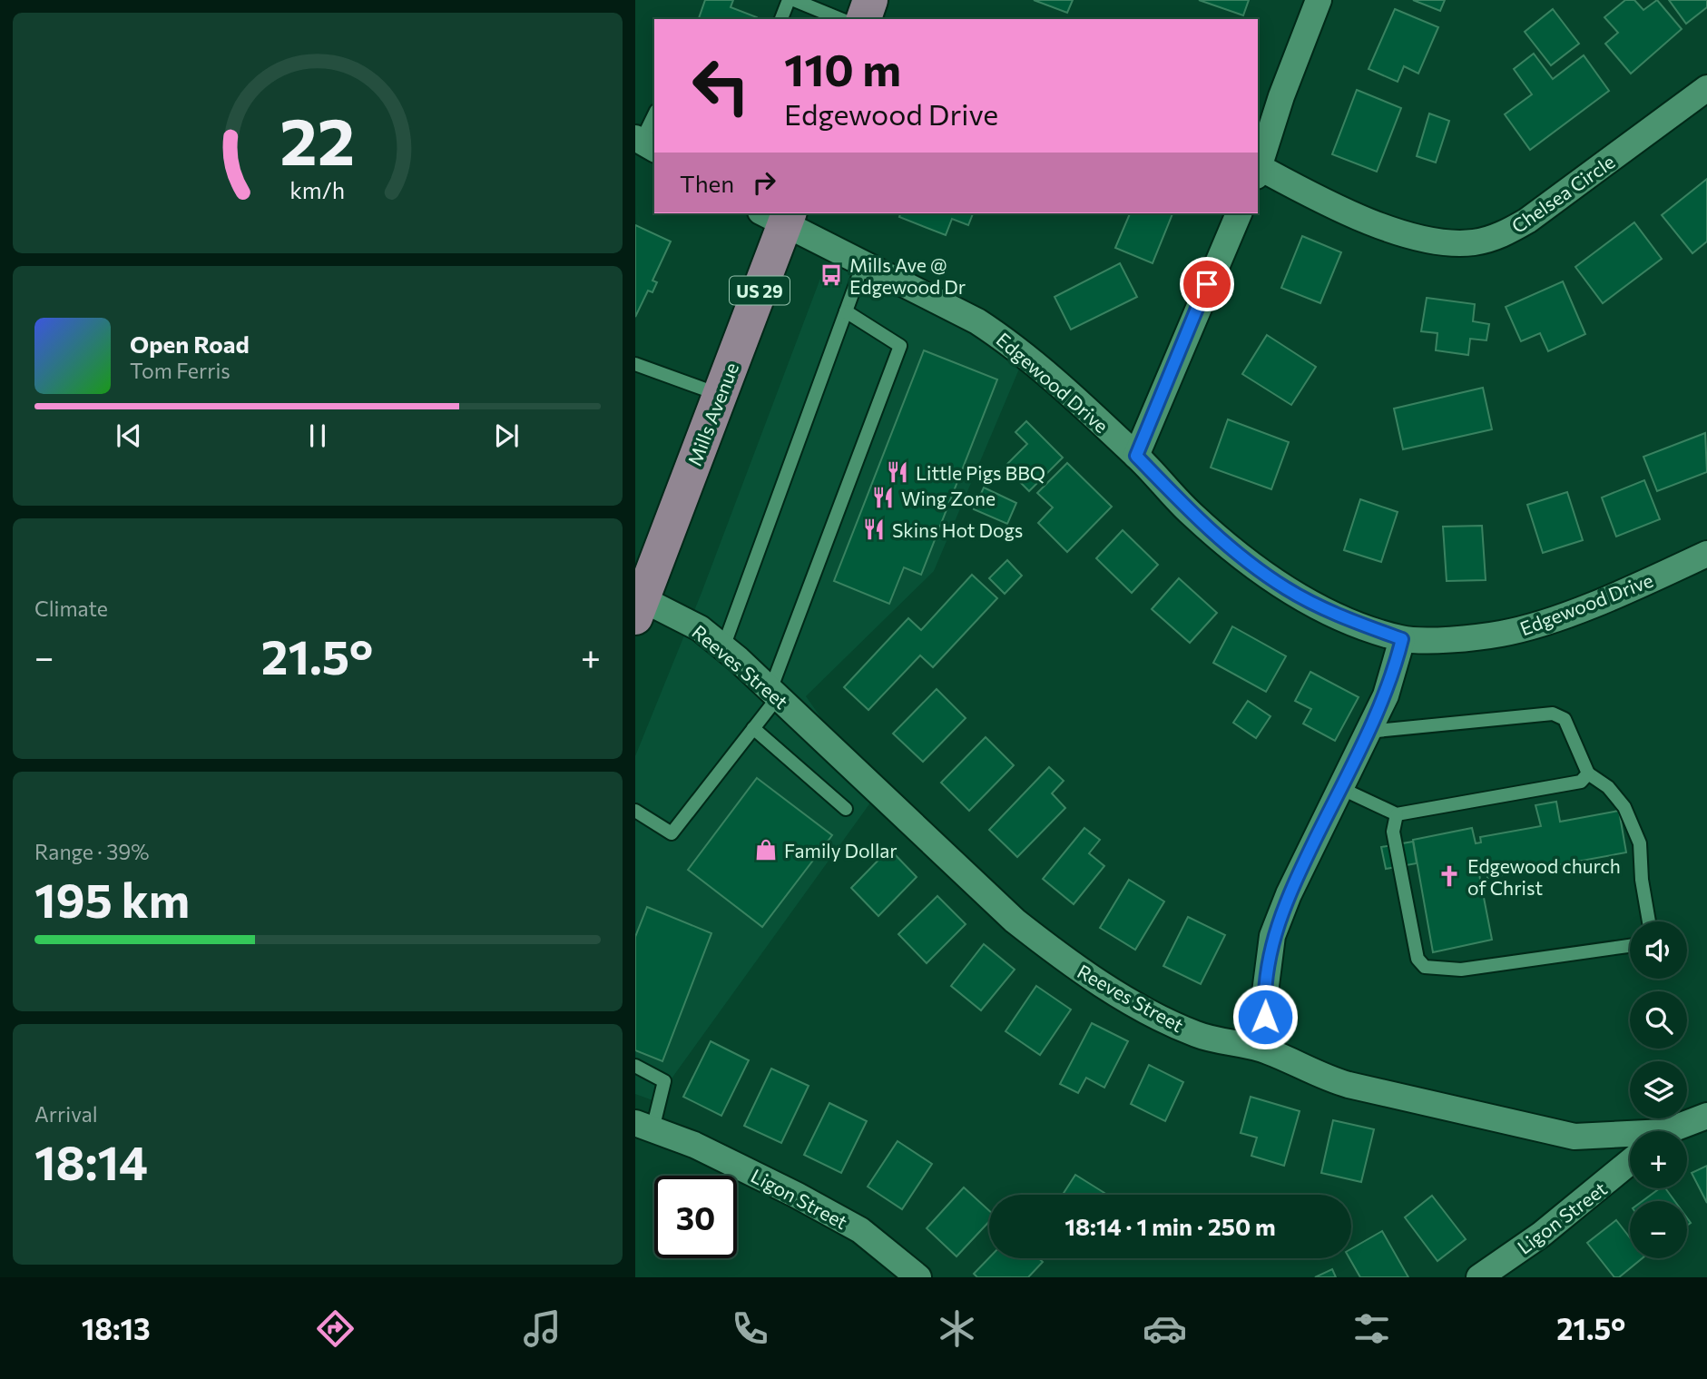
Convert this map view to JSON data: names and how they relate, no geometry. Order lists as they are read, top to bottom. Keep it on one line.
{"streets":{"main road":["US 29","Mills Avenue"],"street":["Chelsea Circle","Edgewood Drive","Reeves Street","Ligon Street"]},"crossings":[["Edgewood Drive","Mills Avenue"],["Mills Avenue","Reeves Street"]],"places":{"bus stop":["Mills Ave @ Edgewood Dr"],"restaurant":["Little Pigs BBQ","Wing Zone","Skins Hot Dogs"],"shop":["Family Dollar"],"church":["Edgewood church of Christ"]},"page":{"turn":["110 m","Edgewood Drive"],"then":"Then","song":["Open Road","Tom Ferris"],"tile":["Climate",["Range · 39%","195 km"],["Arrival","18:14"]],"heat":["−","21.5°","+"],"map_buttons":["+","−"],"limit":"30","trip":"18:14 · 1 min · 250 m","tabs":["18:13","21.5°"],"gauge":["22","km/h"]}}
